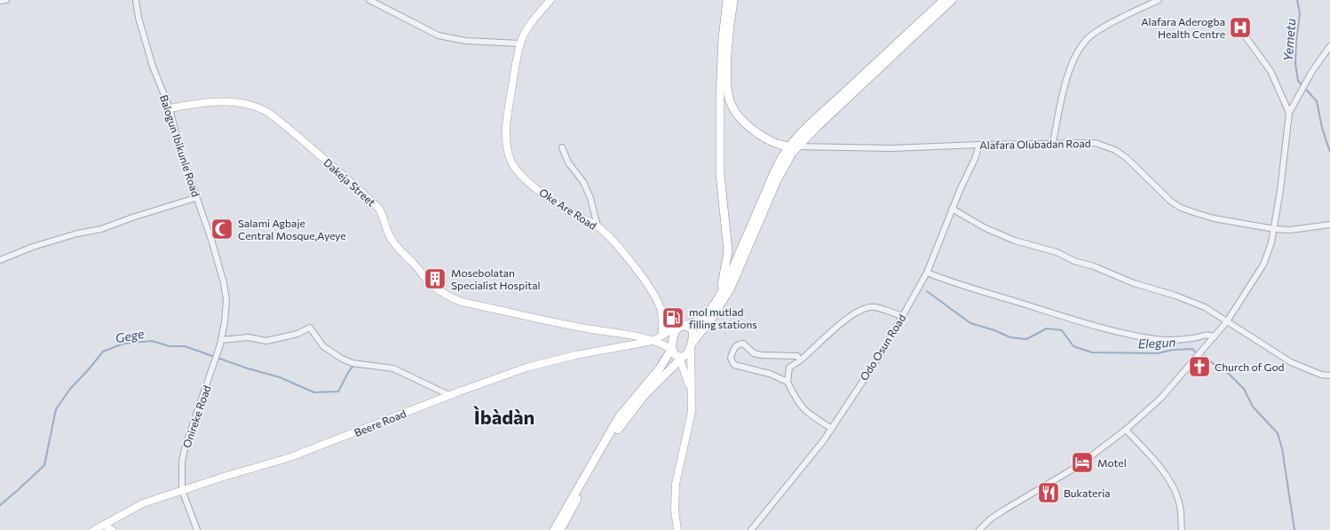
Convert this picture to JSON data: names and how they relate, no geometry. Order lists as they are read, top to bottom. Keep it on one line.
{"streets":{"main road":["Dakeja Street","Oke Are Road","Beere Road"],"street":["Alafara Olubadan Road","Balogun Ibikunle Road","Odo Osun Road","Onireke Road"]},"crossings":[["Alafara Olubadan Road","Odo Osun Road"],["Balogun Ibikunle Road","Dakeja Street"],["Balogun Ibikunle Road","Onireke Road"],["Dakeja Street","Beere Road"],["Onireke Road","Beere Road"]],"districts":["Ìbàdàn"],"water":["Yemetu","Gege","Elegun"],"places":{"hospital":["Alafara Aderogba Health Centre"],"mosque":["Salami Agbaje Central Mosque,Ayeye"],"building":["Mosebolatan Specialist Hospital"],"fuel station":["mol mutlad filling stations"],"church":["Church of God"],"hotel":["Motel"],"restaurant":["Bukateria"]}}
